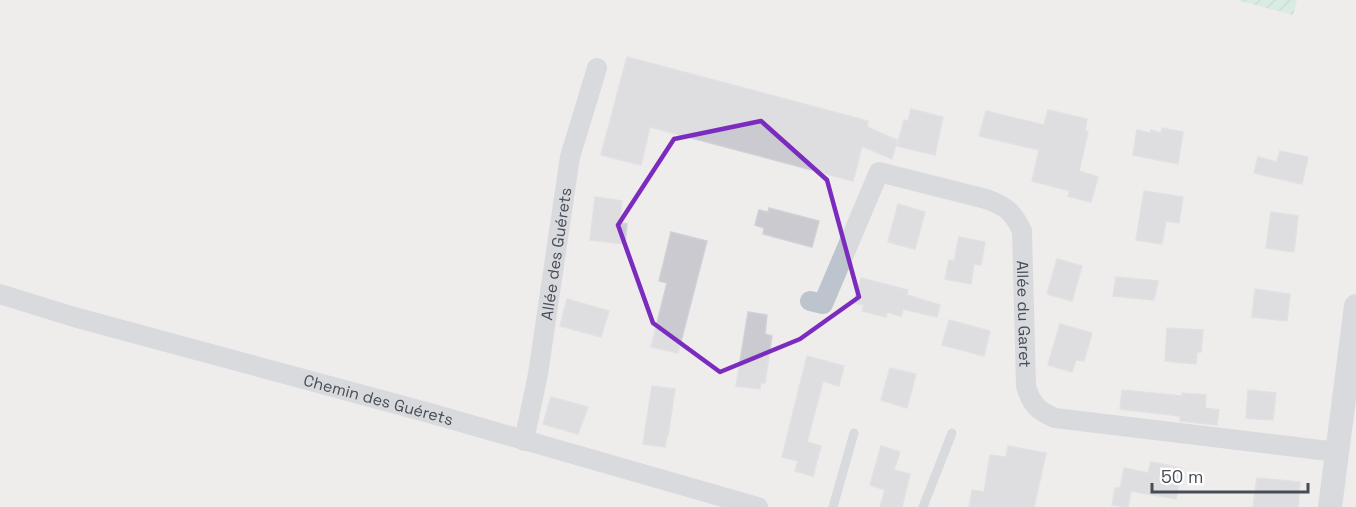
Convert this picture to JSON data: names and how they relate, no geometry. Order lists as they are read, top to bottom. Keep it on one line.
{"streets":{"street":["Allée des Guérets","Allée du Garet","Chemin des Guérets"]},"crossings":[["Allée des Guérets","Chemin des Guérets"]],"scale_bar":"50 m"}
